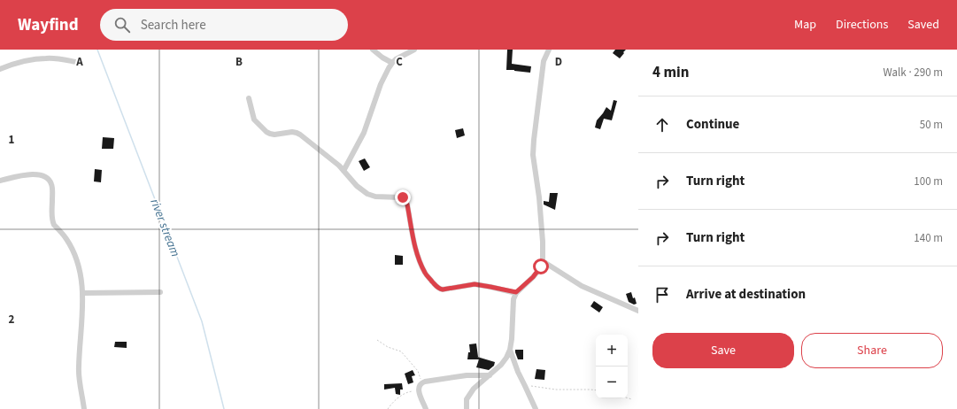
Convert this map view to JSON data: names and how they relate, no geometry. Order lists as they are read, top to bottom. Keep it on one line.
{"water":["river stream"],"page":{"header":"Wayfind","search":"Search here","nav":["Map","Directions","Saved"],"heading":["4 min","Walk · 290 m"],"list":[["Continue","50 m"],["Turn right","100 m"],["Turn right","140 m"],"Arrive at destination"],"buttons":["Save","Share"],"map_buttons":["+","−"]},"grid":{"columns":["A","B","C","D"],"rows":["1","2"]}}
